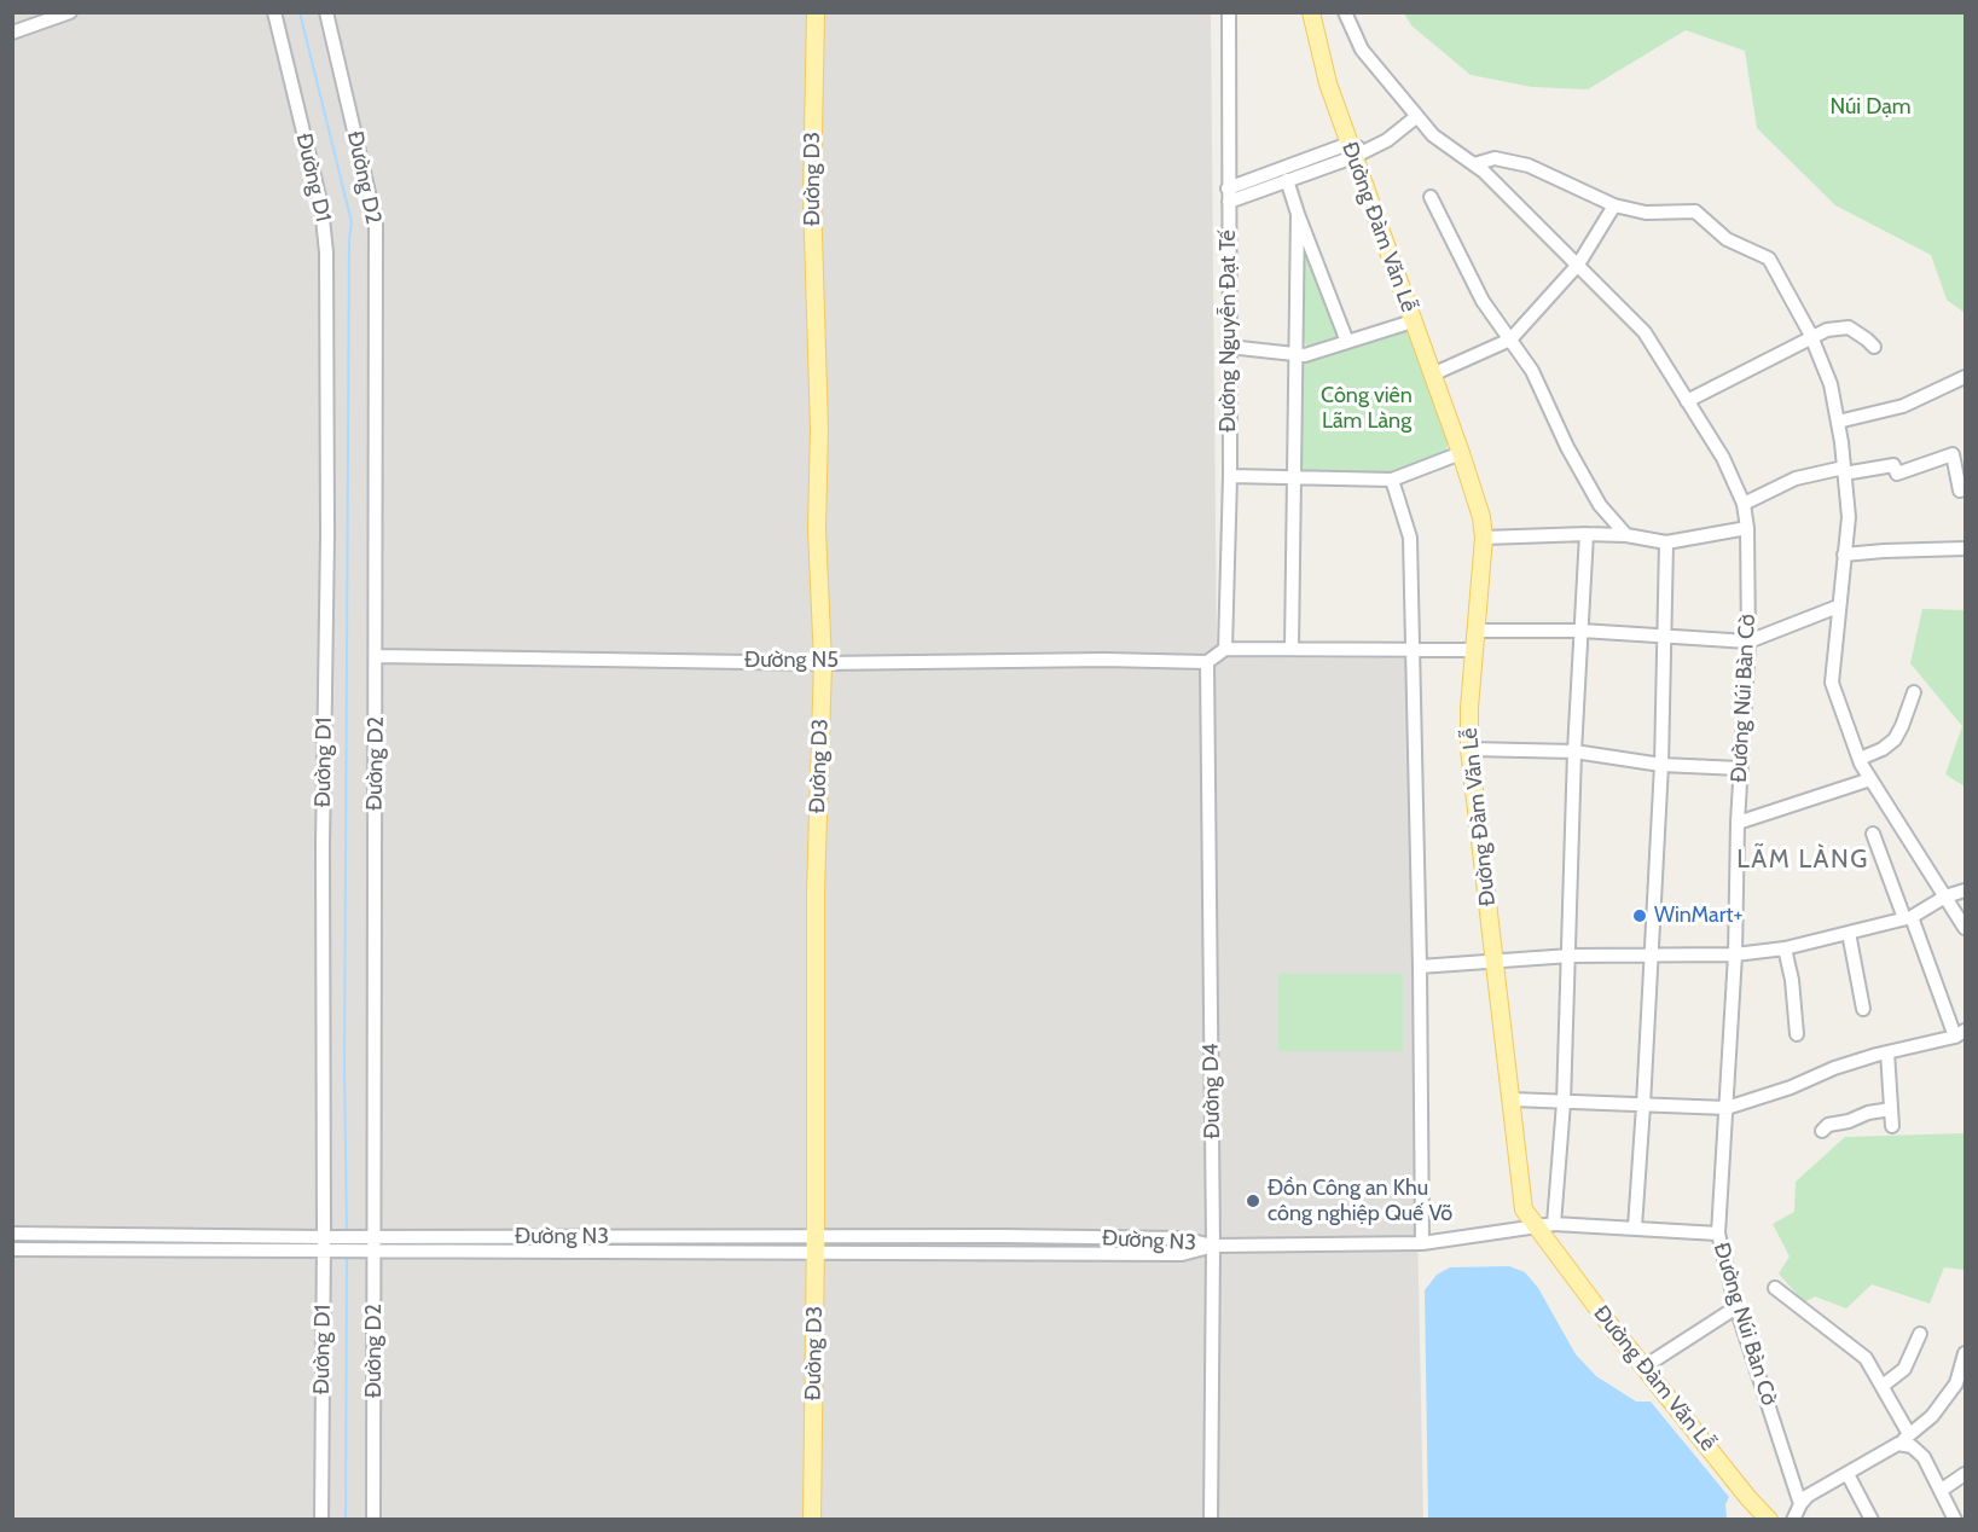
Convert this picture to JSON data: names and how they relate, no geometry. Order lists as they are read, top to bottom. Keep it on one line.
{"streets":{"main road":["Đường D3","Đường Đàm Văn Lễ"],"street":["Đường D1","Đường D2","Đường Nguyễn Đạt Tế","Đường N5","Đường Núi Bàn Cờ","Đường D4","Đường N3"]},"crossings":[["Đường D1","Đường N3"],["Đường D2","Đường N5"],["Đường D2","Đường N3"],["Đường D3","Đường N5"],["Đường D3","Đường N3"],["Đường Đàm Văn Lễ","Đường N3"],["Đường N5","Đường D4"],["Đường Núi Bàn Cờ","Đường N3"],["Đường D4","Đường N3"]],"districts":["LÃM LÀNG"],"parks":["Núi Dạm","Công viên Lãm Làng"],"places":["WinMart+","Đồn Công an Khu công nghiệp Quế Võ"]}
